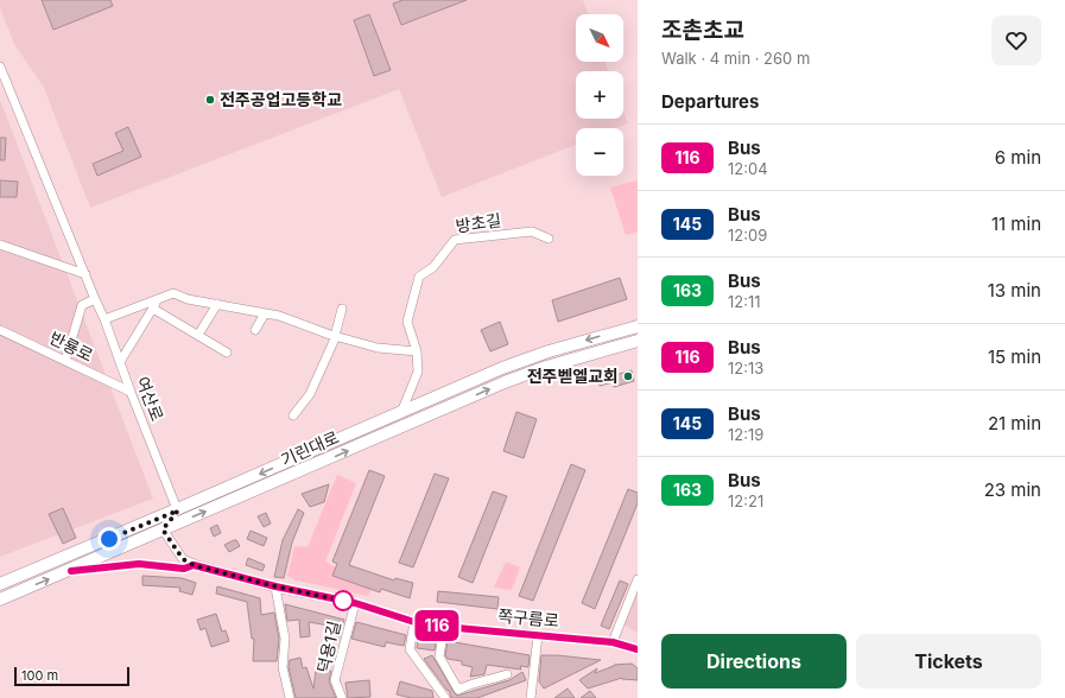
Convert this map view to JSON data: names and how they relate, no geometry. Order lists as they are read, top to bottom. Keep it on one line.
{"streets":{"street":["방초길","반룡로","여산로","기린대로","쪽구름로","덕용1길"]},"crossings":[["방초길","기린대로"],["반룡로","여산로"],["여산로","기린대로"],["기린대로","쪽구름로"],["쪽구름로","덕용1길"]],"places":["전주공업고등학교","전주벧엘교회"],"lines":["bus line 116"],"scale_bar":"100 m","north":"bottom right","page":{"on_map":"116","heading":[["조촌초교","Walk · 4 min · 260 m"],"Departures"],"map_buttons":["+","−"],"list":[{"mark":"116","name":"Bus","note":"12:04","value":"6 min"},{"mark":"145","name":"Bus","note":"12:09","value":"11 min"},{"mark":"163","name":"Bus","note":"12:11","value":"13 min"},{"mark":"116","name":"Bus","note":"12:13","value":"15 min"},{"mark":"145","name":"Bus","note":"12:19","value":"21 min"},{"mark":"163","name":"Bus","note":"12:21","value":"23 min"}],"buttons":["Directions","Tickets"],"scale":"100 m"}}
